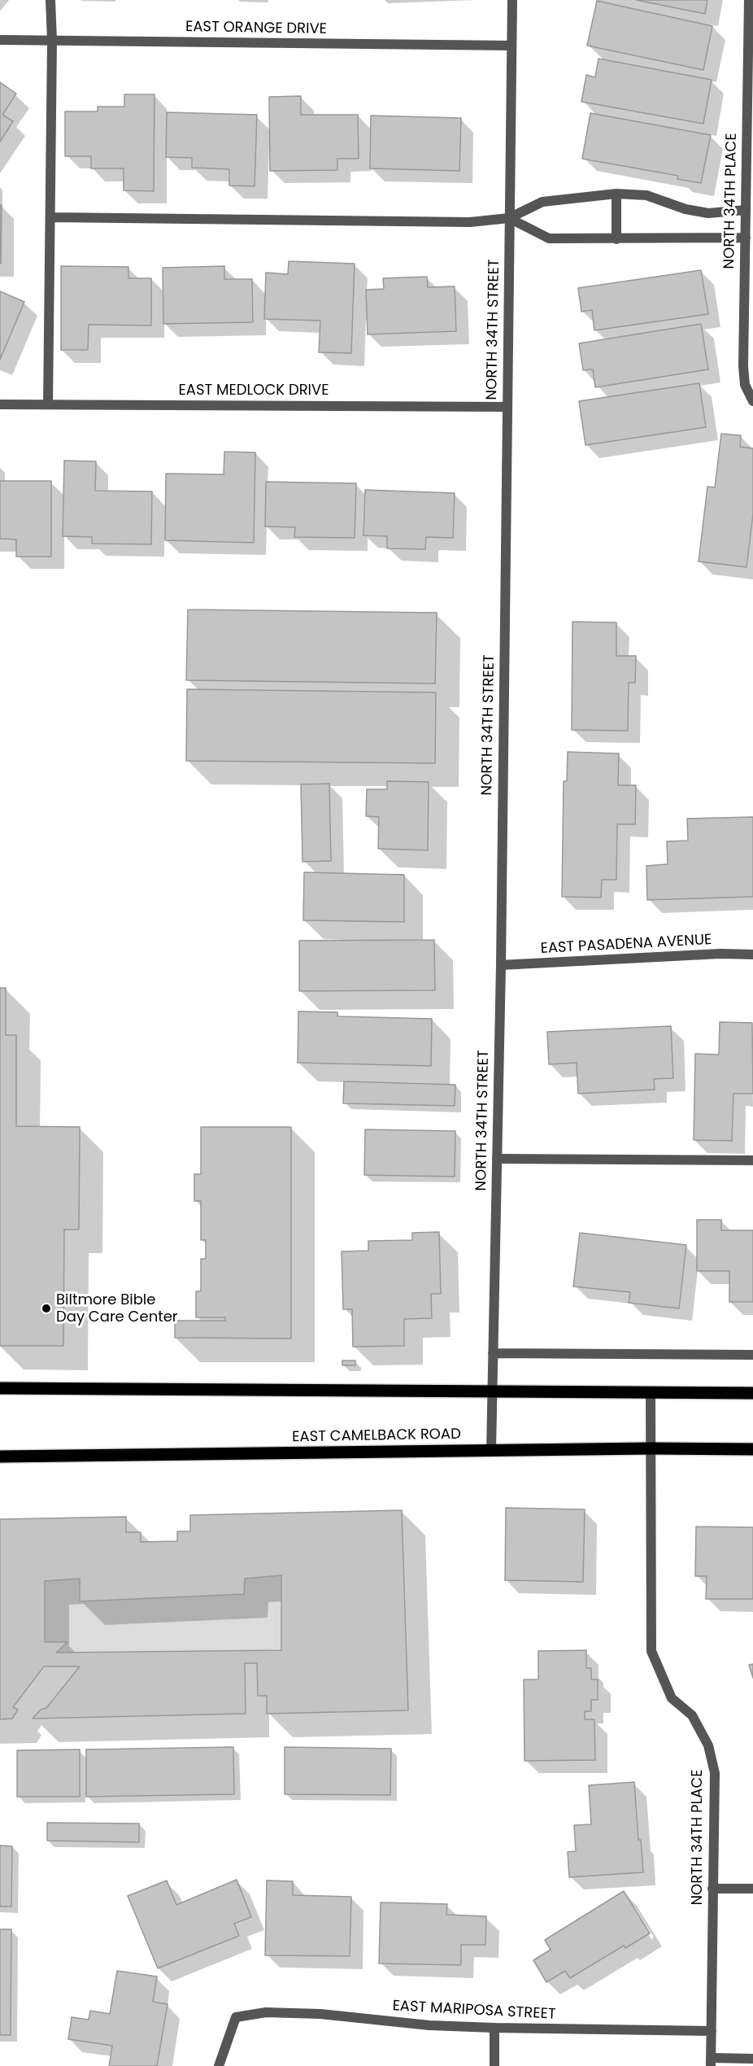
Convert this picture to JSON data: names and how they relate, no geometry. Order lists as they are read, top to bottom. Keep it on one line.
{"streets":{"main road":["EAST CAMELBACK ROAD"],"street":["EAST ORANGE DRIVE","NORTH 34TH PLACE","NORTH 34TH STREET","EAST MEDLOCK DRIVE","EAST PASADENA AVENUE","EAST MARIPOSA STREET"]},"crossings":[["EAST ORANGE DRIVE","NORTH 34TH STREET"],["NORTH 34TH PLACE","EAST CAMELBACK ROAD"],["NORTH 34TH PLACE","EAST MARIPOSA STREET"],["NORTH 34TH STREET","EAST MEDLOCK DRIVE"],["NORTH 34TH STREET","EAST PASADENA AVENUE"],["NORTH 34TH STREET","EAST CAMELBACK ROAD"]],"places":["Biltmore Bible Day Care Center"]}
